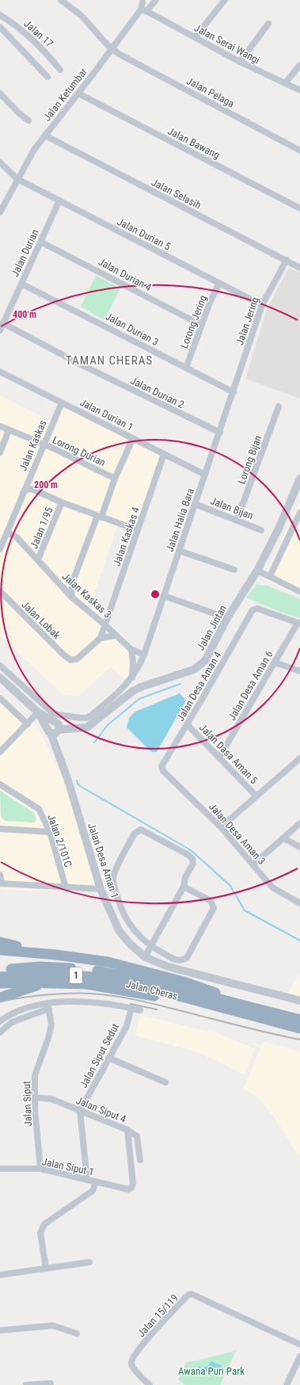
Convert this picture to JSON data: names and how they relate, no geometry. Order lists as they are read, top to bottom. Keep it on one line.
{"streets":{"highway":["1","Jalan Cheras"],"street":["Jalan 17","Jalan Serai Wangi","Jalan Pelaga","Jalan Ketumbar","Jalan Bawang","Jalan Selasih","Jalan Durian 5","Jalan Durian","Jalan Durian 4","Jalan Jering","Lorong Jering","Jalan Durian 3","Jalan Durian 2","Jalan Durian 1","Jalan Kaskas","Lorong Durian","Lorong Bijan","Jalan Bijan","Jalan Halia Bara","Jalan 1/95","Jalan Kaskas 4","Jalan Kaskas 3","Jalan Lobak","Jalan Jintan","Jalan Desa Aman 6","Jalan Desa Aman 4","Jalan Dasa Aman 5","Jalan Desa Aman 3","Jalan 2/101C","Jalan Desa Aman 1","Jalan Siput Sedut","Jalan Siput","Jalan Siput 4","Jalan Siput 1","Jalan 15/119"]},"crossings":[["Jalan Serai Wangi","Jalan Ketumbar"],["Jalan Pelaga","Jalan Ketumbar"],["Jalan Ketumbar","Jalan Bawang"],["Jalan Ketumbar","Jalan Selasih"],["Jalan Ketumbar","Jalan Durian 5"],["Jalan Selasih","Jalan Jering"],["Jalan Durian 5","Jalan Durian"],["Jalan Durian 5","Jalan Jering"],["Jalan Durian 5","Lorong Jering"],["Jalan Durian","Jalan Durian 4"],["Jalan Durian","Jalan Durian 3"],["Jalan Durian","Jalan Durian 2"],["Jalan Durian 4","Lorong Jering"],["Jalan Jering","Jalan Durian 3"],["Jalan Jering","Jalan Halia Bara"],["Lorong Jering","Jalan Durian 3"],["Jalan Durian 3","Jalan Halia Bara"],["Jalan Durian 2","Jalan Halia Bara"],["Jalan Durian 1","Jalan Kaskas"],["Jalan Durian 1","Jalan Halia Bara"],["Jalan Durian 1","Jalan Kaskas 4"],["Jalan Kaskas","Lorong Durian"],["Jalan Kaskas","Jalan Kaskas 3"],["Lorong Bijan","Jalan Bijan"],["Jalan Bijan","Jalan Halia Bara"],["Jalan Halia Bara","Jalan Kaskas 3"],["Jalan 1/95","Jalan Kaskas 3"],["Jalan Kaskas 4","Jalan Kaskas 3"],["Jalan Desa Aman 6","Jalan Desa Aman 4"],["Jalan Desa Aman 6","Jalan Dasa Aman 5"],["Jalan Desa Aman 4","Jalan Dasa Aman 5"],["Jalan Desa Aman 4","Jalan Desa Aman 3"],["Jalan Siput Sedut","Jalan Siput 4"],["Jalan Siput","Jalan Siput 4"],["Jalan Siput","Jalan Siput 1"],["Jalan Siput 4","Jalan Siput 1"]],"districts":["TAMAN CHERAS"],"parks":["Awana Puri Park"],"rings":["400 m","200 m"]}
